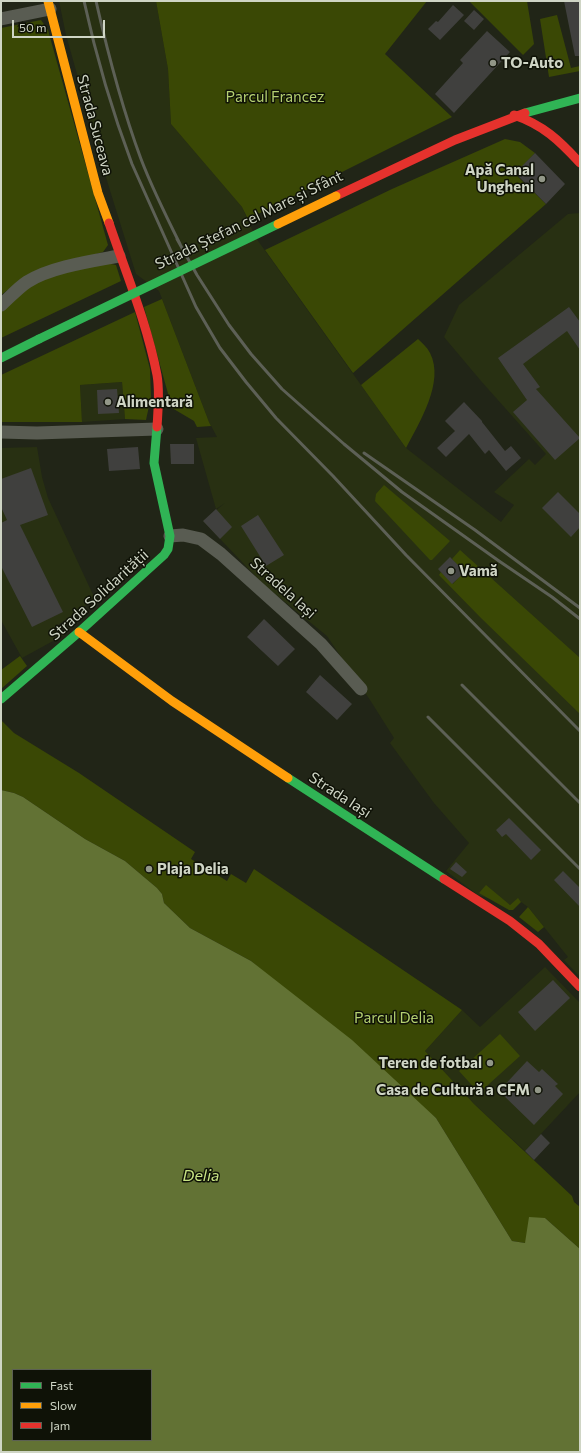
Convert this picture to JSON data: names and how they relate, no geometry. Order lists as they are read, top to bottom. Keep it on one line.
{"streets":{"street":["Strada Suceava","Strada Ștefan cel Mare și Sfânt","Stradela Iași","Strada Solidarității","Strada Iași"]},"crossings":[["Strada Suceava","Strada Solidarității"],["Stradela Iași","Strada Solidarității"],["Strada Solidarității","Strada Iași"]],"water":["Delia"],"parks":["Parcul Francez","Parcul Delia"],"places":["TO-Auto","Apă Canal Ungheni","Alimentară","Vamă","Plaja Delia","Teren de fotbal","Casa de Cultură a CFM"],"legend":["Fast","Slow","Jam"],"scale_bar":"50 m"}
